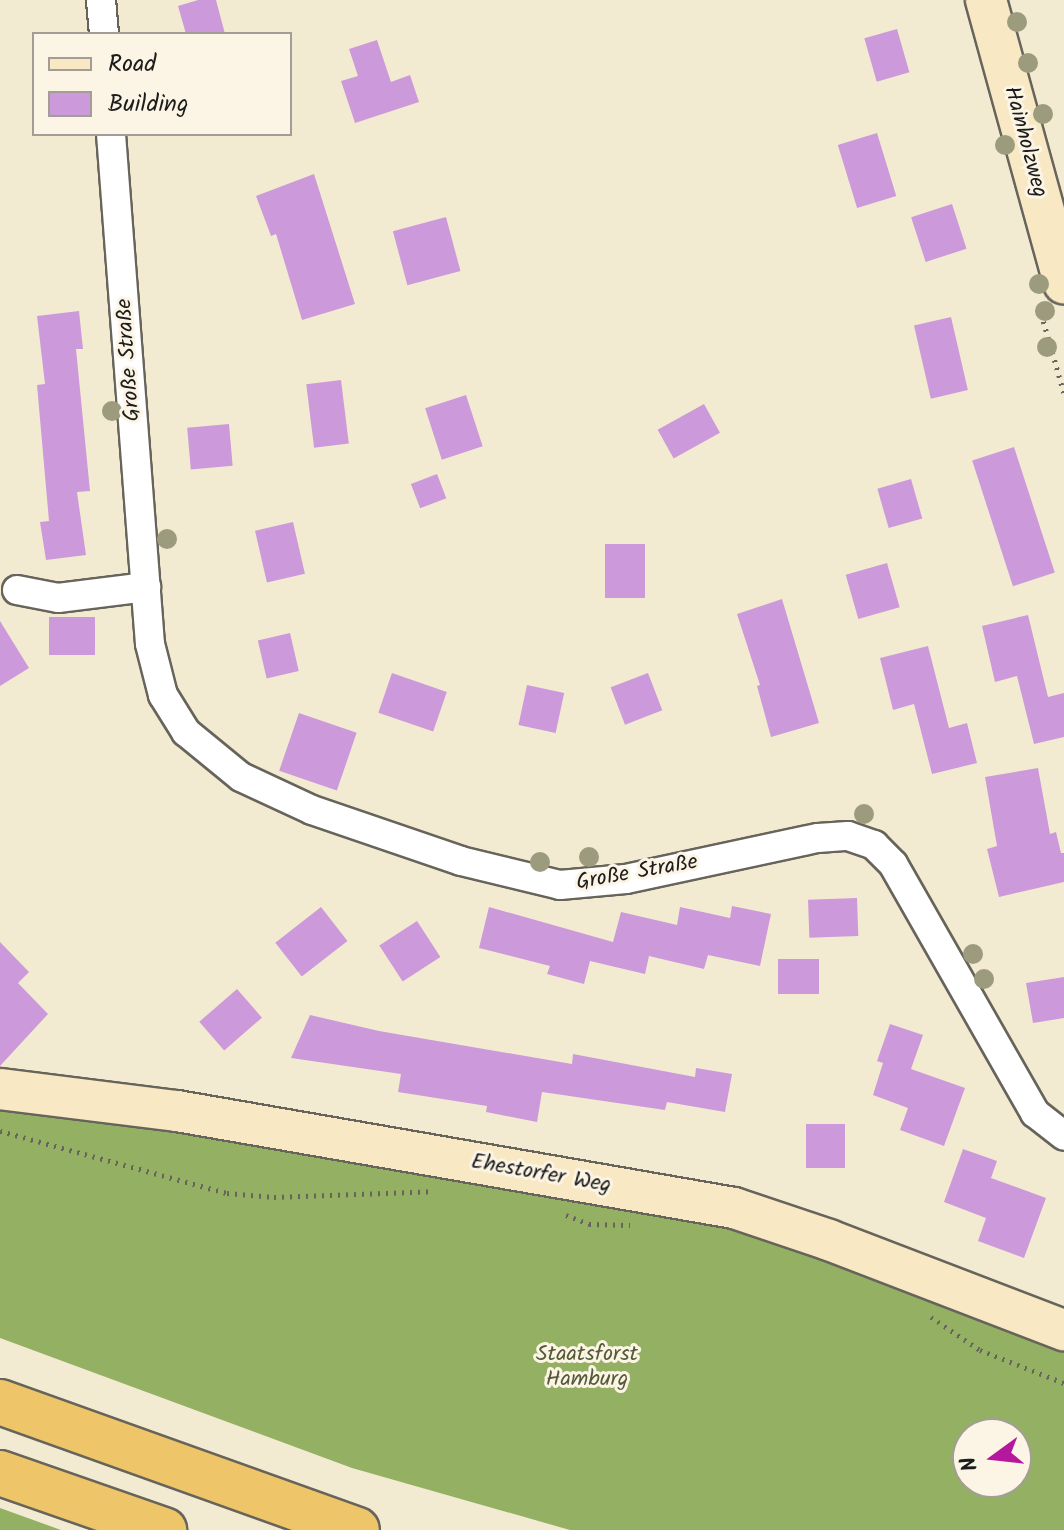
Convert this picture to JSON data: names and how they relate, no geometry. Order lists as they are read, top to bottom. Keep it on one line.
{"streets":{"main road":["Hainholzweg","Ehestorfer Weg"],"street":["Große Straße"]},"parks":["Staatsforst Hamburg"],"legend":["Road","Building"],"north":"left"}
